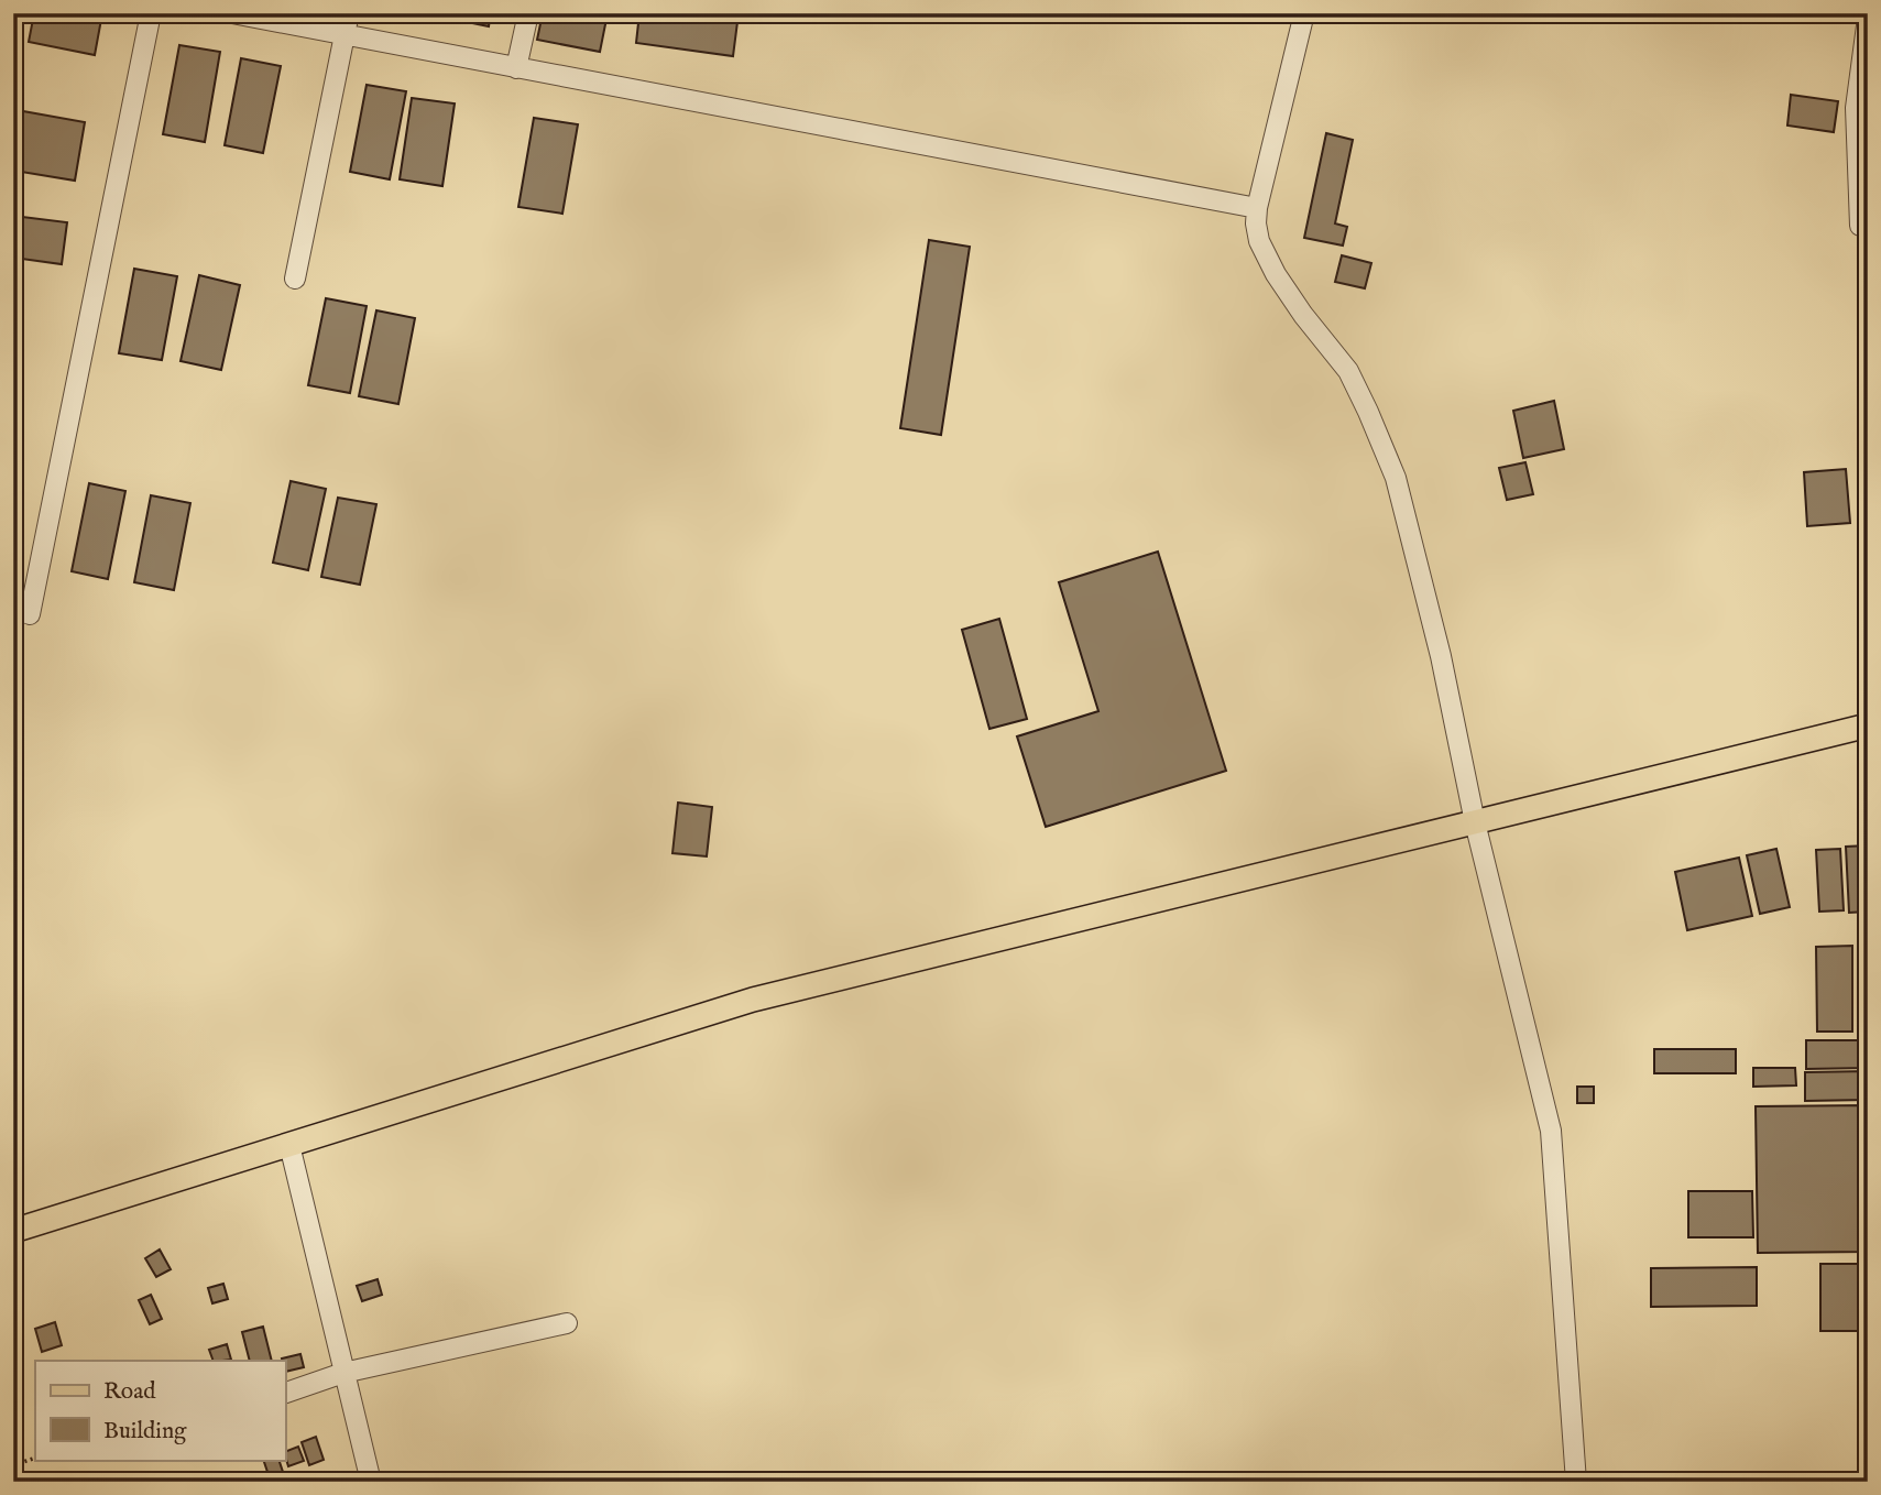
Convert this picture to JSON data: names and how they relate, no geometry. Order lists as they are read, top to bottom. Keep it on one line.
{"legend":["Road","Building"]}
